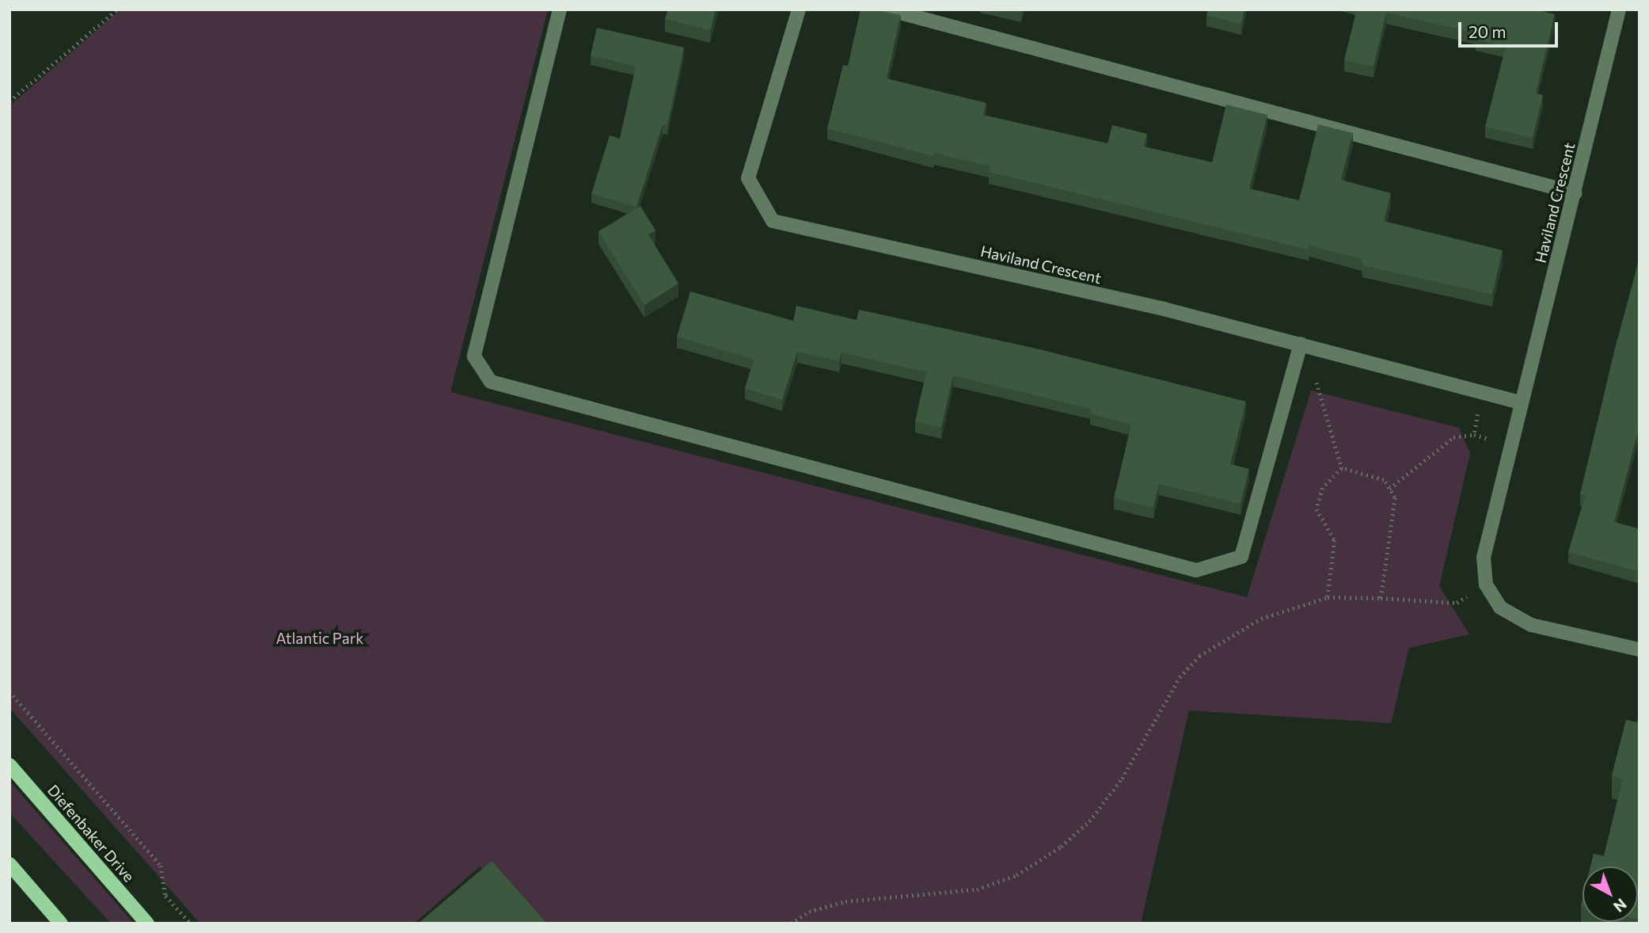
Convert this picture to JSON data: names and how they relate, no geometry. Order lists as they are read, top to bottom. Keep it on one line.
{"streets":{"main road":["Diefenbaker Drive"],"street":["Haviland Crescent"]},"parks":["Atlantic Park"],"scale_bar":"20 m","north":"bottom right"}
